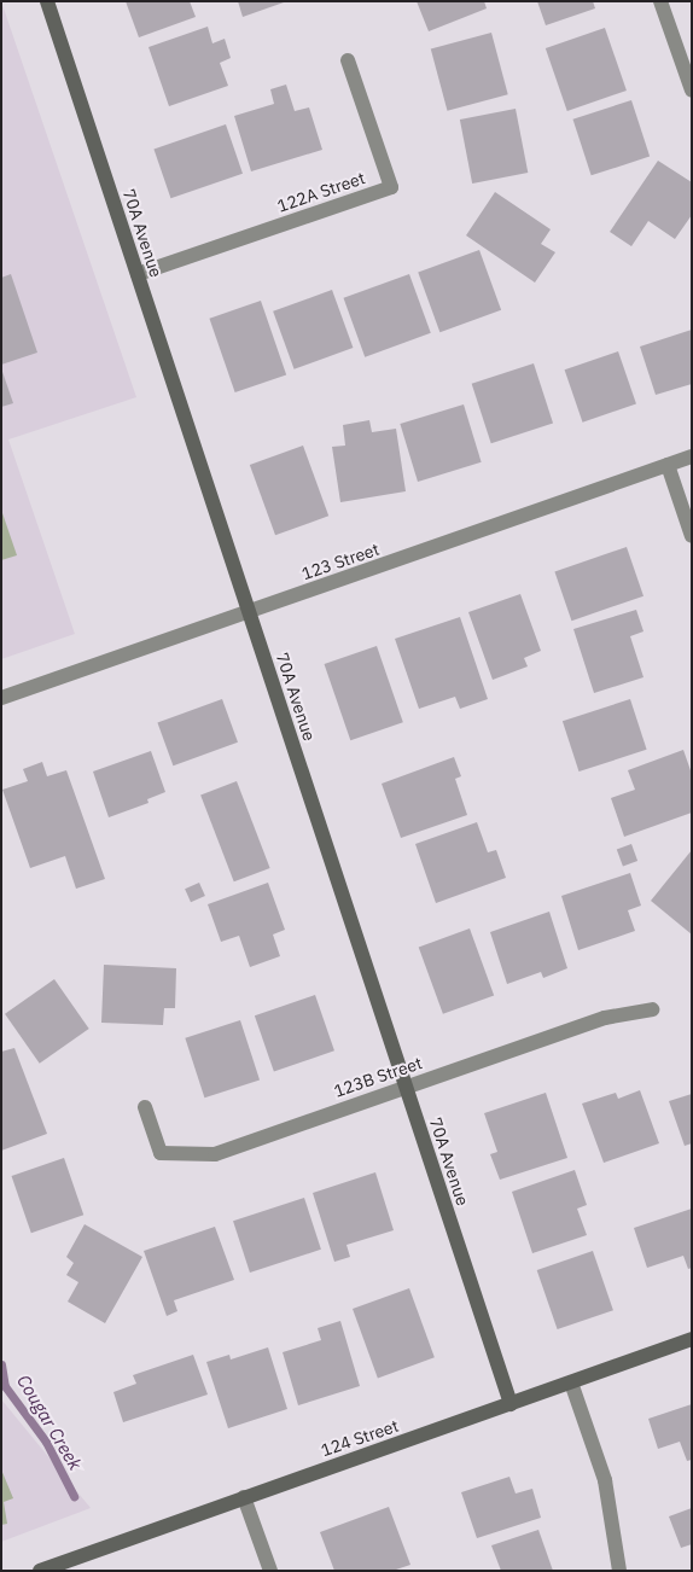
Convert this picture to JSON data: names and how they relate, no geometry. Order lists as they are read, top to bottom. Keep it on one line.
{"streets":{"street":["122A Street","70A Avenue","123 Street","123B Street","124 Street"]},"crossings":[["122A Street","70A Avenue"],["70A Avenue","123 Street"],["70A Avenue","123B Street"],["70A Avenue","124 Street"]],"water":["Cougar Creek"]}
